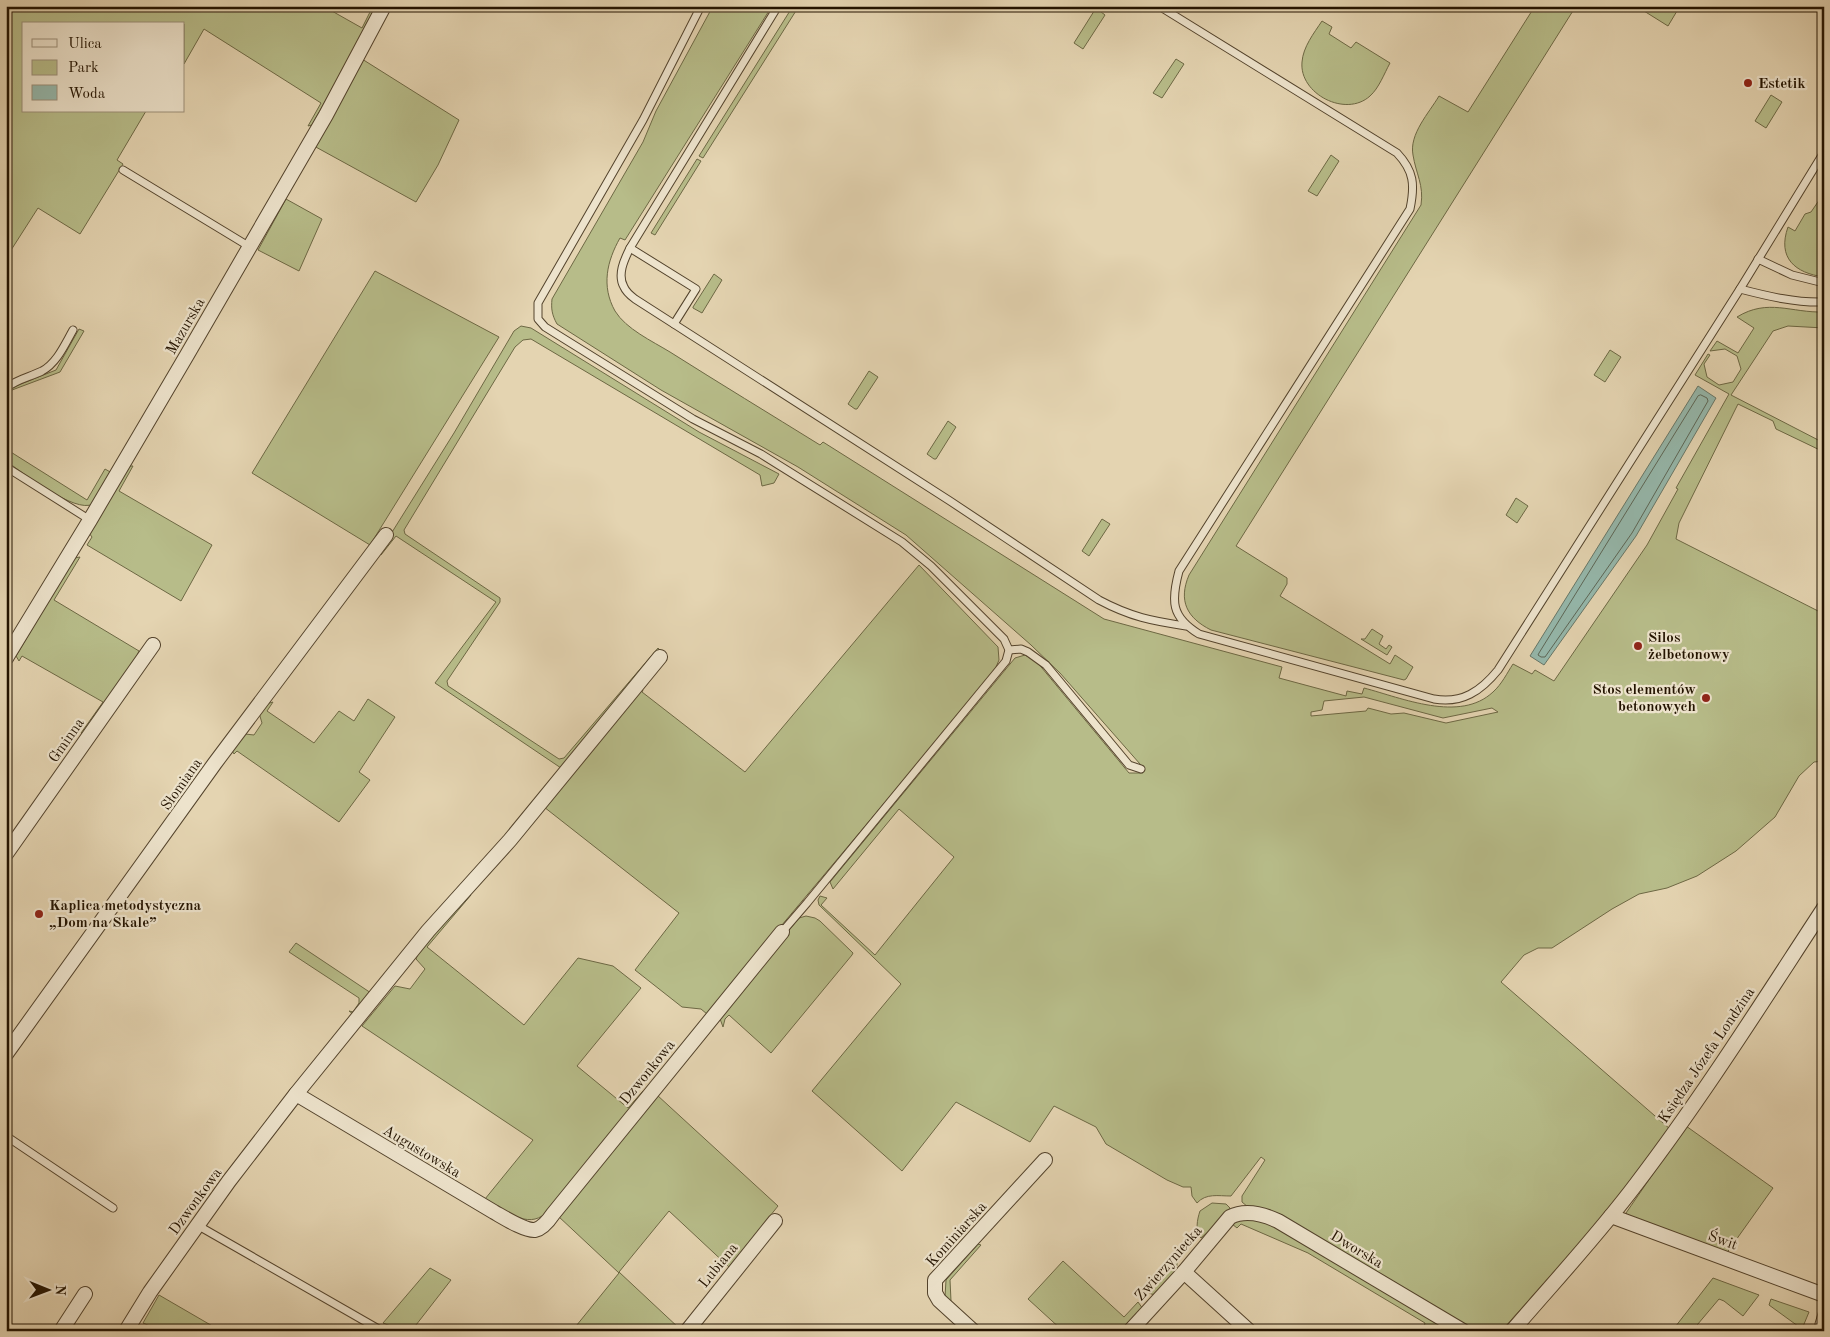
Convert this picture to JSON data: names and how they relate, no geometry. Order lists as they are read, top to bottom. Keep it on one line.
{"streets":{"street":["Mazurska","Gminna","Słomiana","Księdza Józefa Londzina","Dzwonkowa","Augustowska","Kominiarska","Świt","Dworska","Zwierzyniecka","Lubiana"]},"crossings":[["Księdza Józefa Londzina","Świt"],["Dzwonkowa","Augustowska"],["Dworska","Zwierzyniecka"]],"places":["Estetik","Silos żelbetonowy","Stos elementów betonowych","Kaplica metodystyczna „Dom na Skale”"],"legend":["Ulica","Park","Woda"],"north":"right"}
